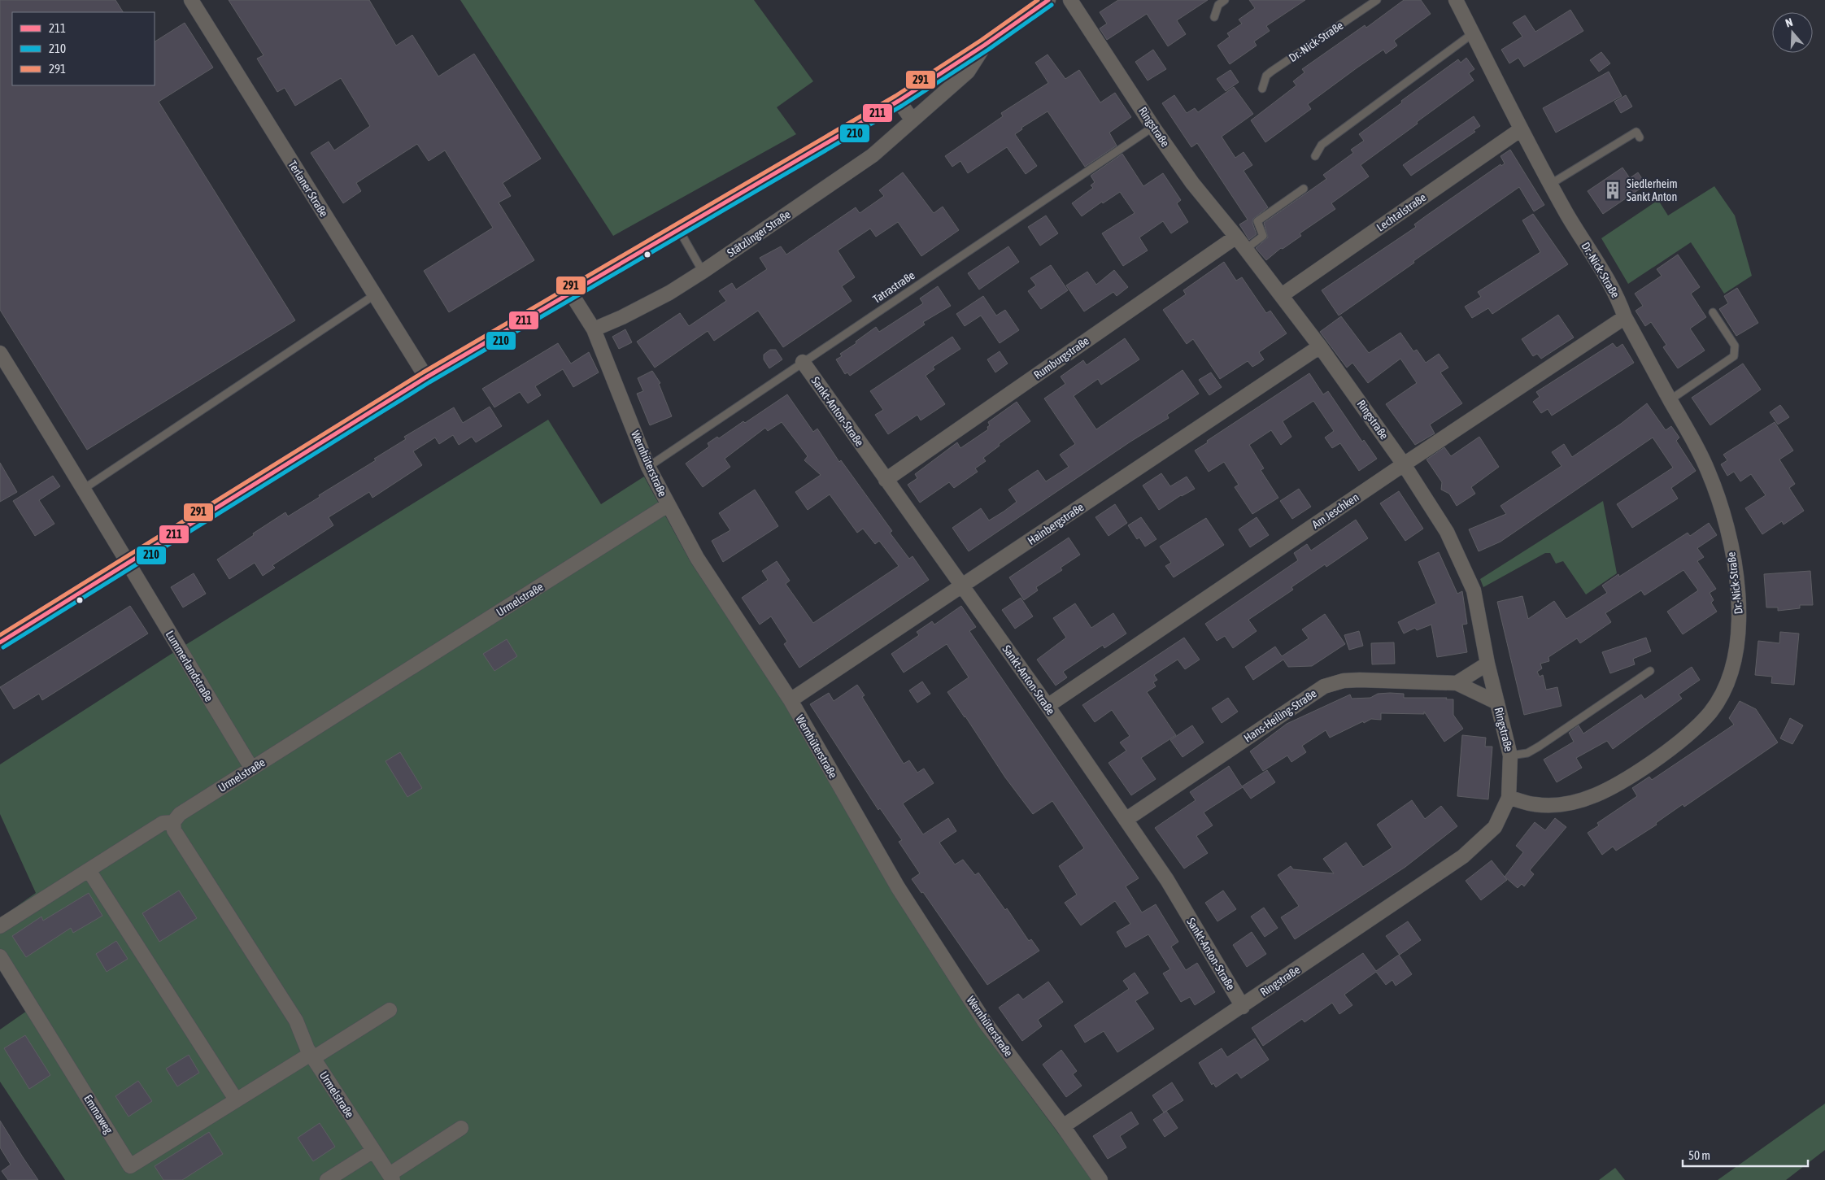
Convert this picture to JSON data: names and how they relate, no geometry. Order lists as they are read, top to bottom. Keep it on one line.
{"streets":{"street":["Dr.-Nick-Straße","Ringstraße","Terlaner Straße","Lechtalstraße","Stätzlinger Straße","Rumburgstraße","Sankt-Anton-Straße","Wernhüterstraße","Am Jeschken","Hainbergstraße","Urmelstraße","Lummerlandstraße","Hans-Heiling-Straße","Emmaweg"],"lane":["Tatrastraße"]},"crossings":[["Dr.-Nick-Straße","Ringstraße"],["Dr.-Nick-Straße","Lechtalstraße"],["Dr.-Nick-Straße","Am Jeschken"],["Ringstraße","Lechtalstraße"],["Ringstraße","Tatrastraße"],["Ringstraße","Rumburgstraße"],["Ringstraße","Sankt-Anton-Straße"],["Ringstraße","Wernhüterstraße"],["Ringstraße","Am Jeschken"],["Ringstraße","Hainbergstraße"],["Ringstraße","Hans-Heiling-Straße"],["Terlaner Straße","Stätzlinger Straße"],["Stätzlinger Straße","Wernhüterstraße"],["Stätzlinger Straße","Lummerlandstraße"],["Tatrastraße","Sankt-Anton-Straße"],["Tatrastraße","Wernhüterstraße"],["Rumburgstraße","Sankt-Anton-Straße"],["Sankt-Anton-Straße","Am Jeschken"],["Sankt-Anton-Straße","Hainbergstraße"],["Sankt-Anton-Straße","Hans-Heiling-Straße"],["Wernhüterstraße","Hainbergstraße"],["Wernhüterstraße","Urmelstraße"],["Urmelstraße","Lummerlandstraße"],["Urmelstraße","Emmaweg"]],"places":{"building":["Siedlerheim Sankt Anton"]},"lines":["transit line 211","transit line 291","transit line 210"],"legend":["211","210","291"],"scale_bar":"50 m","north":"top"}
